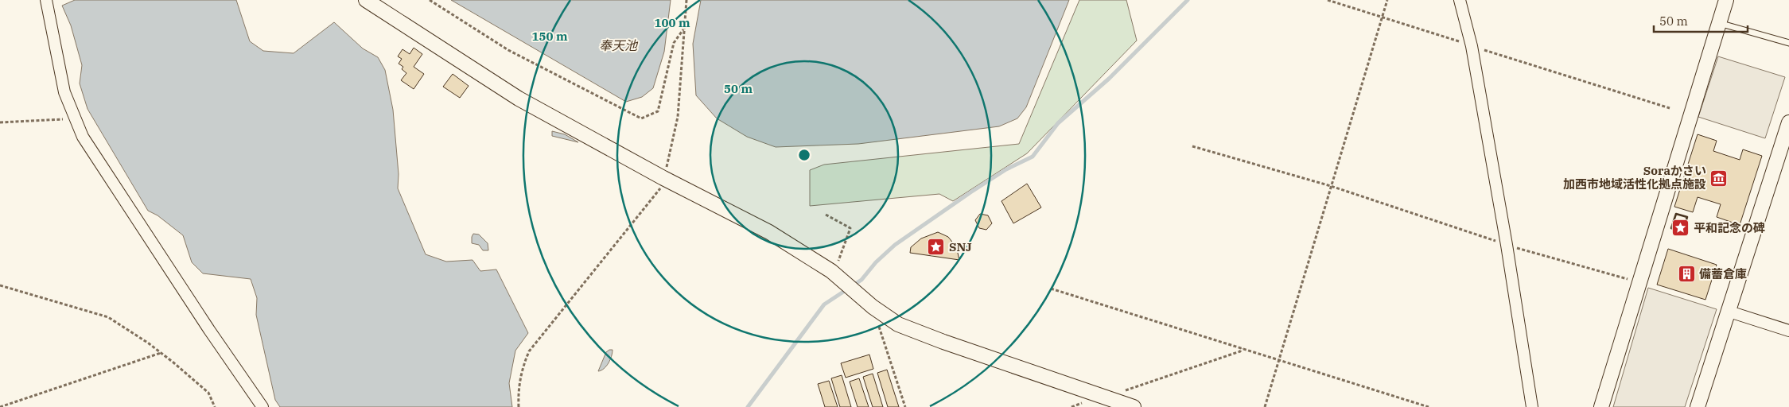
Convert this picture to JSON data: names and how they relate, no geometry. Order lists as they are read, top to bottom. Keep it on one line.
{"water":["奉天池"],"places":{"museum":["Soraかさい 加西市地域活性化拠点施設"],"place":["平和記念の碑","SNJ"],"building":["備蓄倉庫"]},"scale_bar":"50 m","rings":["100 m","150 m","50 m"]}
